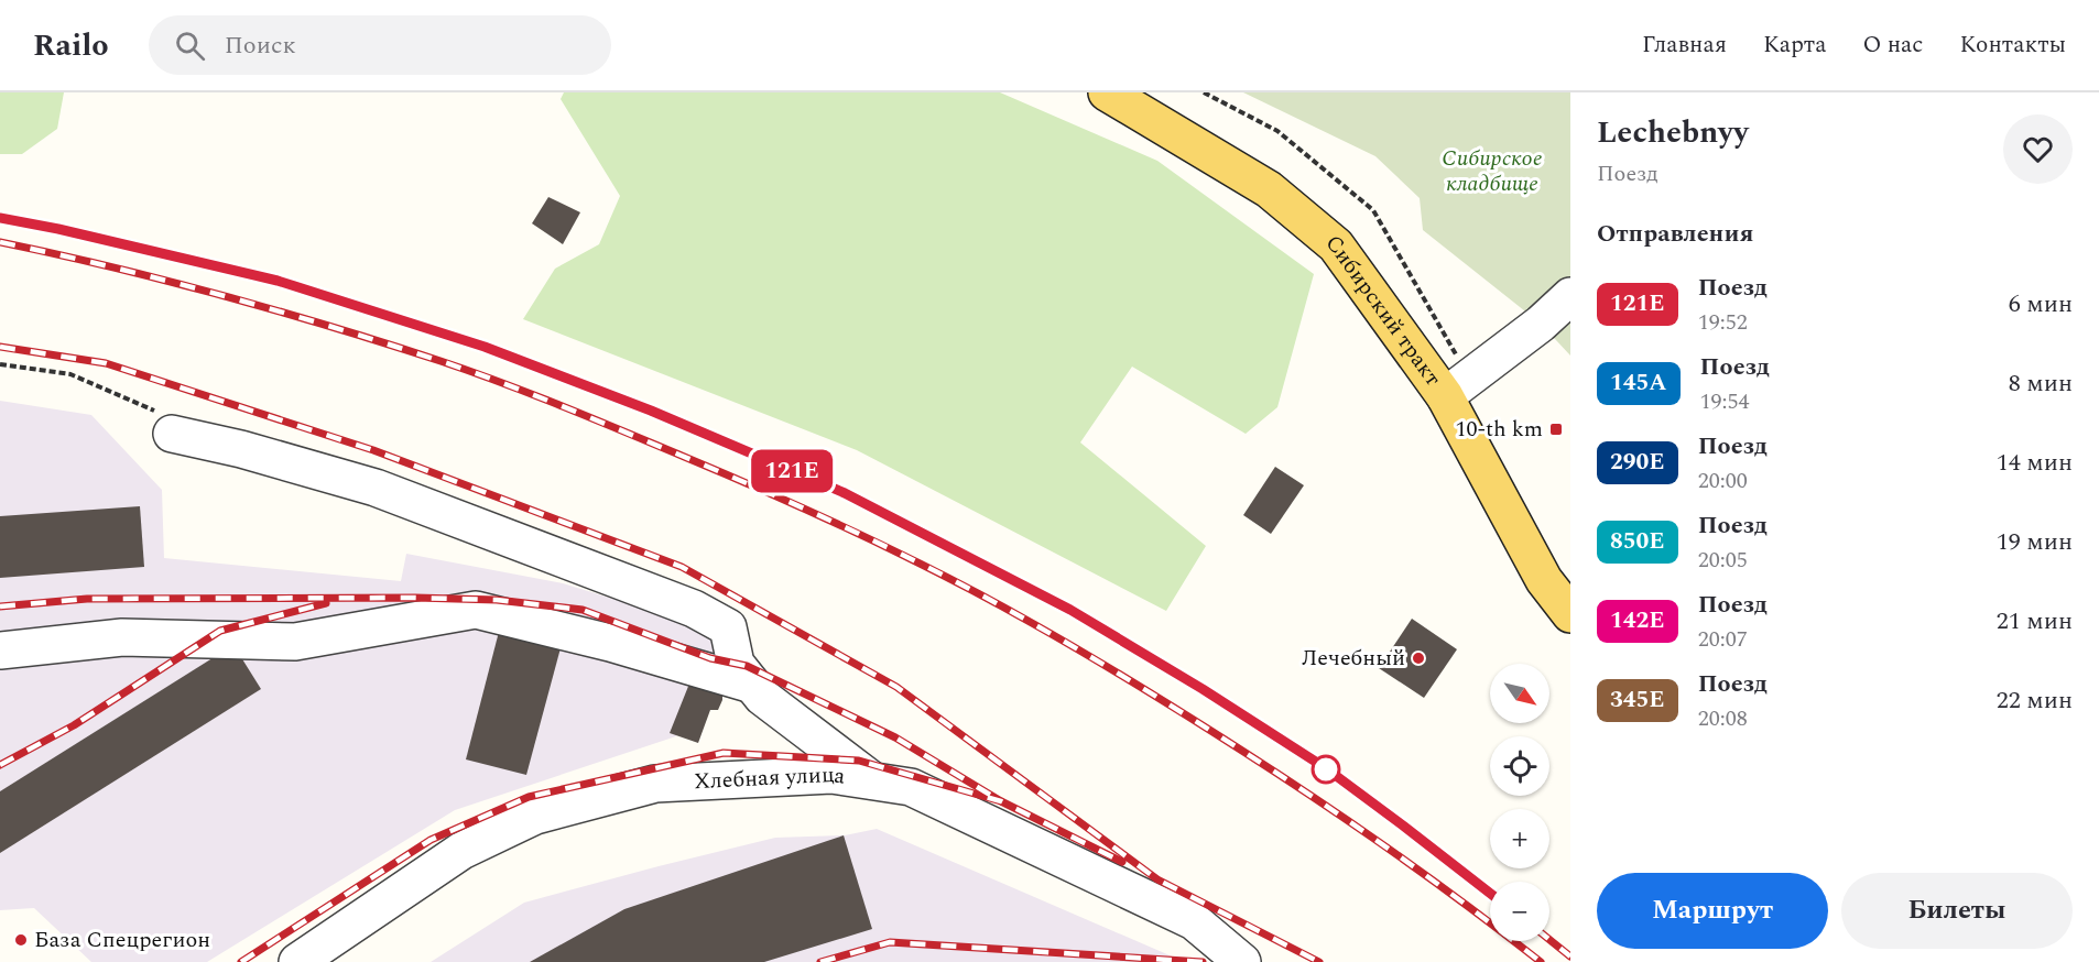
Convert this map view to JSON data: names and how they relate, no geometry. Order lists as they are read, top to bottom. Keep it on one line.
{"streets":{"main road":["Сибирский тракт"],"street":["Хлебная улица"]},"parks":["Сибирское кладбище"],"places":{"transit":["10-th km"],"other":["Лечебный","База Спецрегион"]},"north":"bottom right","page":{"header":"Railo","search":"Поиск","nav":["Главная","Карта","О нас","Контакты"],"on_map":"121Е","heading":[["Lechebnyy","Поезд"],"Отправления"],"list":[{"mark":"121Е","name":"Поезд","note":"19:52","value":"6 мин"},{"mark":"145А","name":"Поезд","note":"19:54","value":"8 мин"},{"mark":"290Е","name":"Поезд","note":"20:00","value":"14 мин"},{"mark":"850Е","name":"Поезд","note":"20:05","value":"19 мин"},{"mark":"142Е","name":"Поезд","note":"20:07","value":"21 мин"},{"mark":"345Е","name":"Поезд","note":"20:08","value":"22 мин"}],"map_buttons":["+","−"],"buttons":["Маршрут","Билеты"]}}
